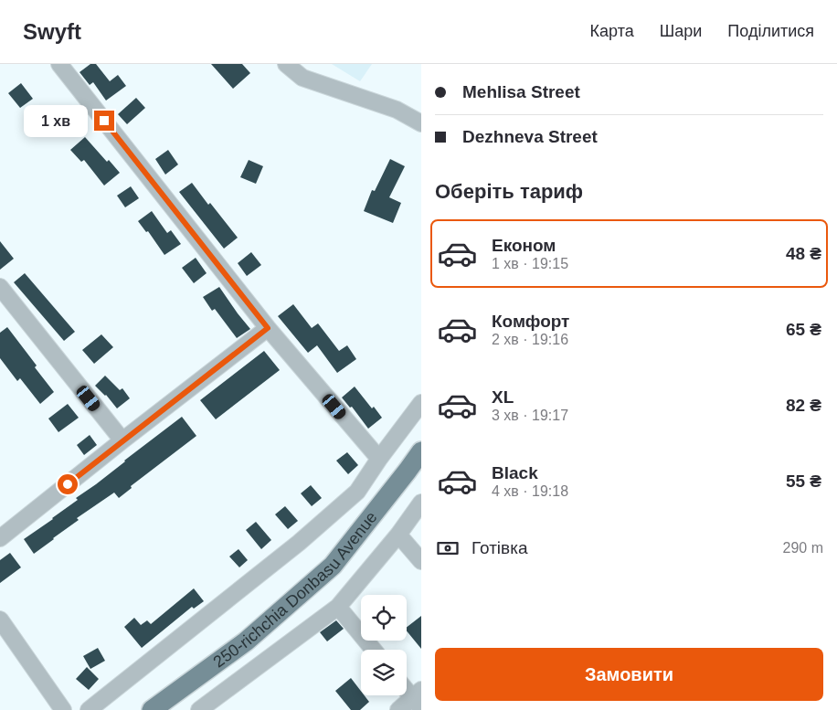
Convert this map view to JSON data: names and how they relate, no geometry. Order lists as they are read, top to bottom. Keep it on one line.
{"streets":{"main road":["250-richchia Donbasu Avenue"]},"page":{"header":"Swyft","nav":["Карта","Шари","Поділитися"],"banner":["Mehlisa Street","Dezhneva Street"],"bubble":"1 хв","heading":"Оберіть тариф","list":[{"name":"Економ","note":"1 хв · 19:15","value":"48 ₴"},{"name":"Комфорт","note":"2 хв · 19:16","value":"65 ₴"},{"name":"XL","note":"3 хв · 19:17","value":"82 ₴"},{"name":"Black","note":"4 хв · 19:18","value":"55 ₴"}],"pay":["Готівка","290 m"],"buttons":"Замовити"}}
